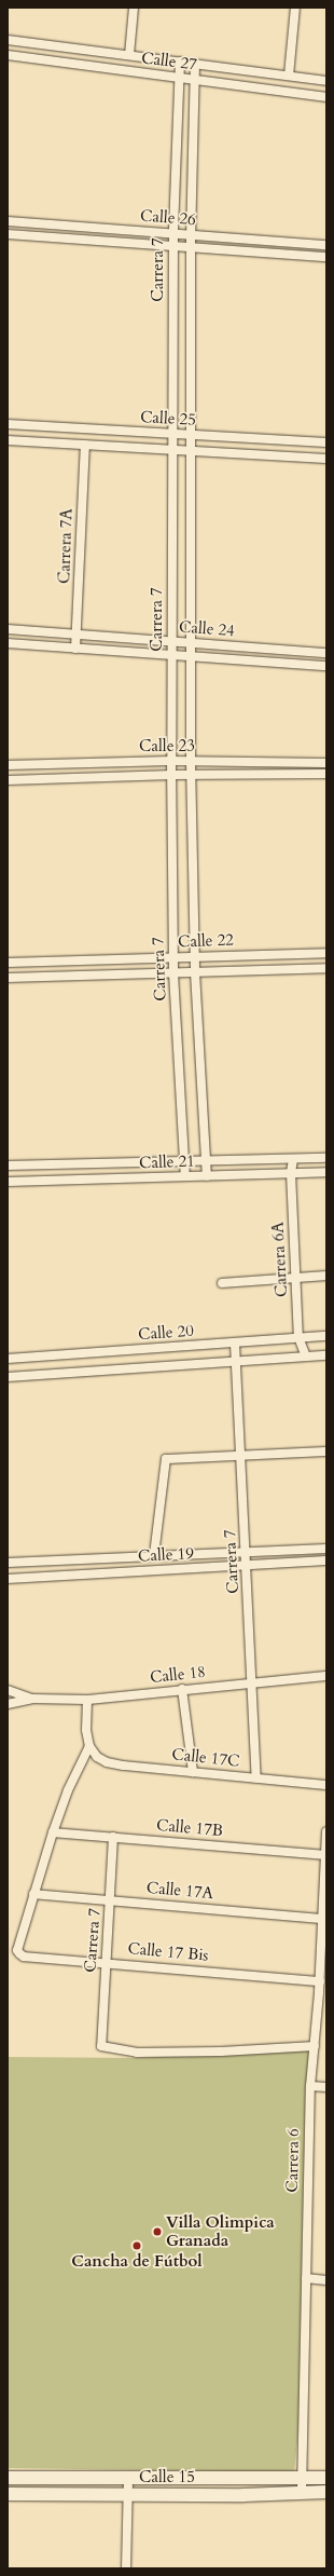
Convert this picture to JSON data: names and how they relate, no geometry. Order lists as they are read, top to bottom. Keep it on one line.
{"streets":{"street":["Calle 27","Calle 26","Carrera 7","Calle 25","Carrera 7A","Calle 24","Calle 23","Calle 22","Calle 21","Carrera 6A","Calle 20","Calle 19","Calle 18","Calle 17C","Calle 17B","Calle 17A","Calle 17 Bis","Carrera 6","Calle 15"]},"crossings":[["Calle 27","Carrera 7"],["Calle 26","Carrera 7"],["Carrera 7","Calle 25"],["Carrera 7","Calle 24"],["Carrera 7","Calle 23"],["Carrera 7","Calle 22"],["Carrera 7","Calle 21"],["Carrera 7","Calle 20"],["Carrera 7","Calle 19"],["Carrera 7","Calle 18"],["Carrera 7","Calle 17C"],["Carrera 7","Calle 17B"],["Carrera 7","Calle 17A"],["Carrera 7","Calle 17 Bis"],["Carrera 7","Carrera 6"],["Calle 25","Carrera 7A"],["Carrera 7A","Calle 24"],["Calle 21","Carrera 6A"],["Carrera 6A","Calle 20"],["Calle 17B","Carrera 6"],["Calle 17A","Calle 17 Bis"],["Calle 17A","Carrera 6"],["Calle 17 Bis","Carrera 6"],["Carrera 6","Calle 15"]],"places":["Villa Olimpica Granada","Cancha de Fútbol"]}
